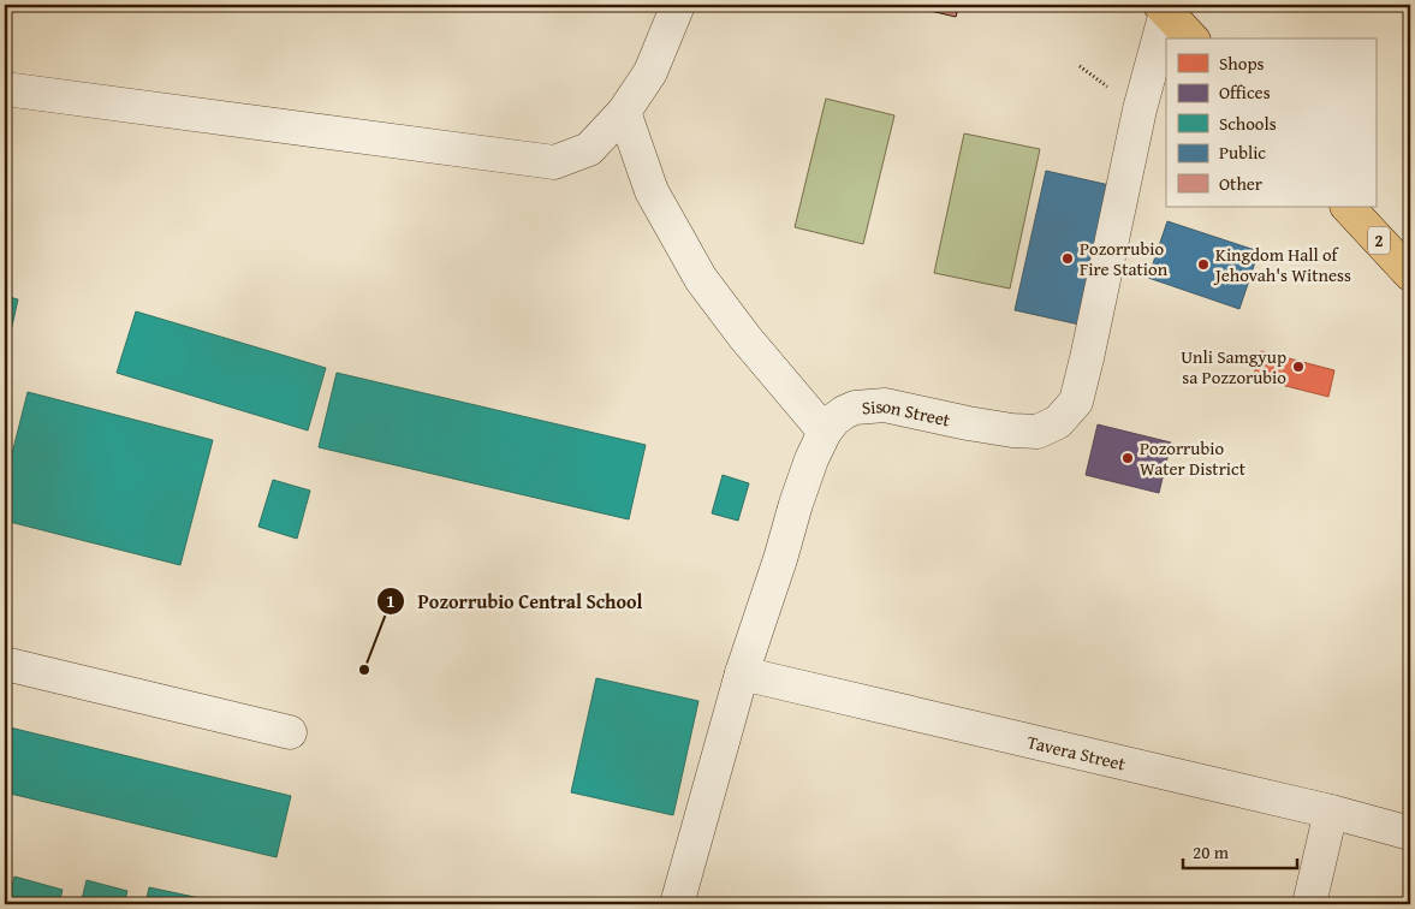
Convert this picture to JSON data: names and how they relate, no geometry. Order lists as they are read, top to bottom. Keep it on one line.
{"streets":{"highway":["2"],"street":["Sison Street","Tavera Street"]},"crossings":[["Sison Street","Tavera Street"]],"places":["Pozorrubio Fire Station","Kingdom Hall of Jehovah's Witness","Unli Samgyup sa Pozzorubio","Pozorrubio Water District","Pozorrubio Central School"],"legend":["Shops","Offices","Schools","Public","Other"],"scale_bar":"20 m"}
